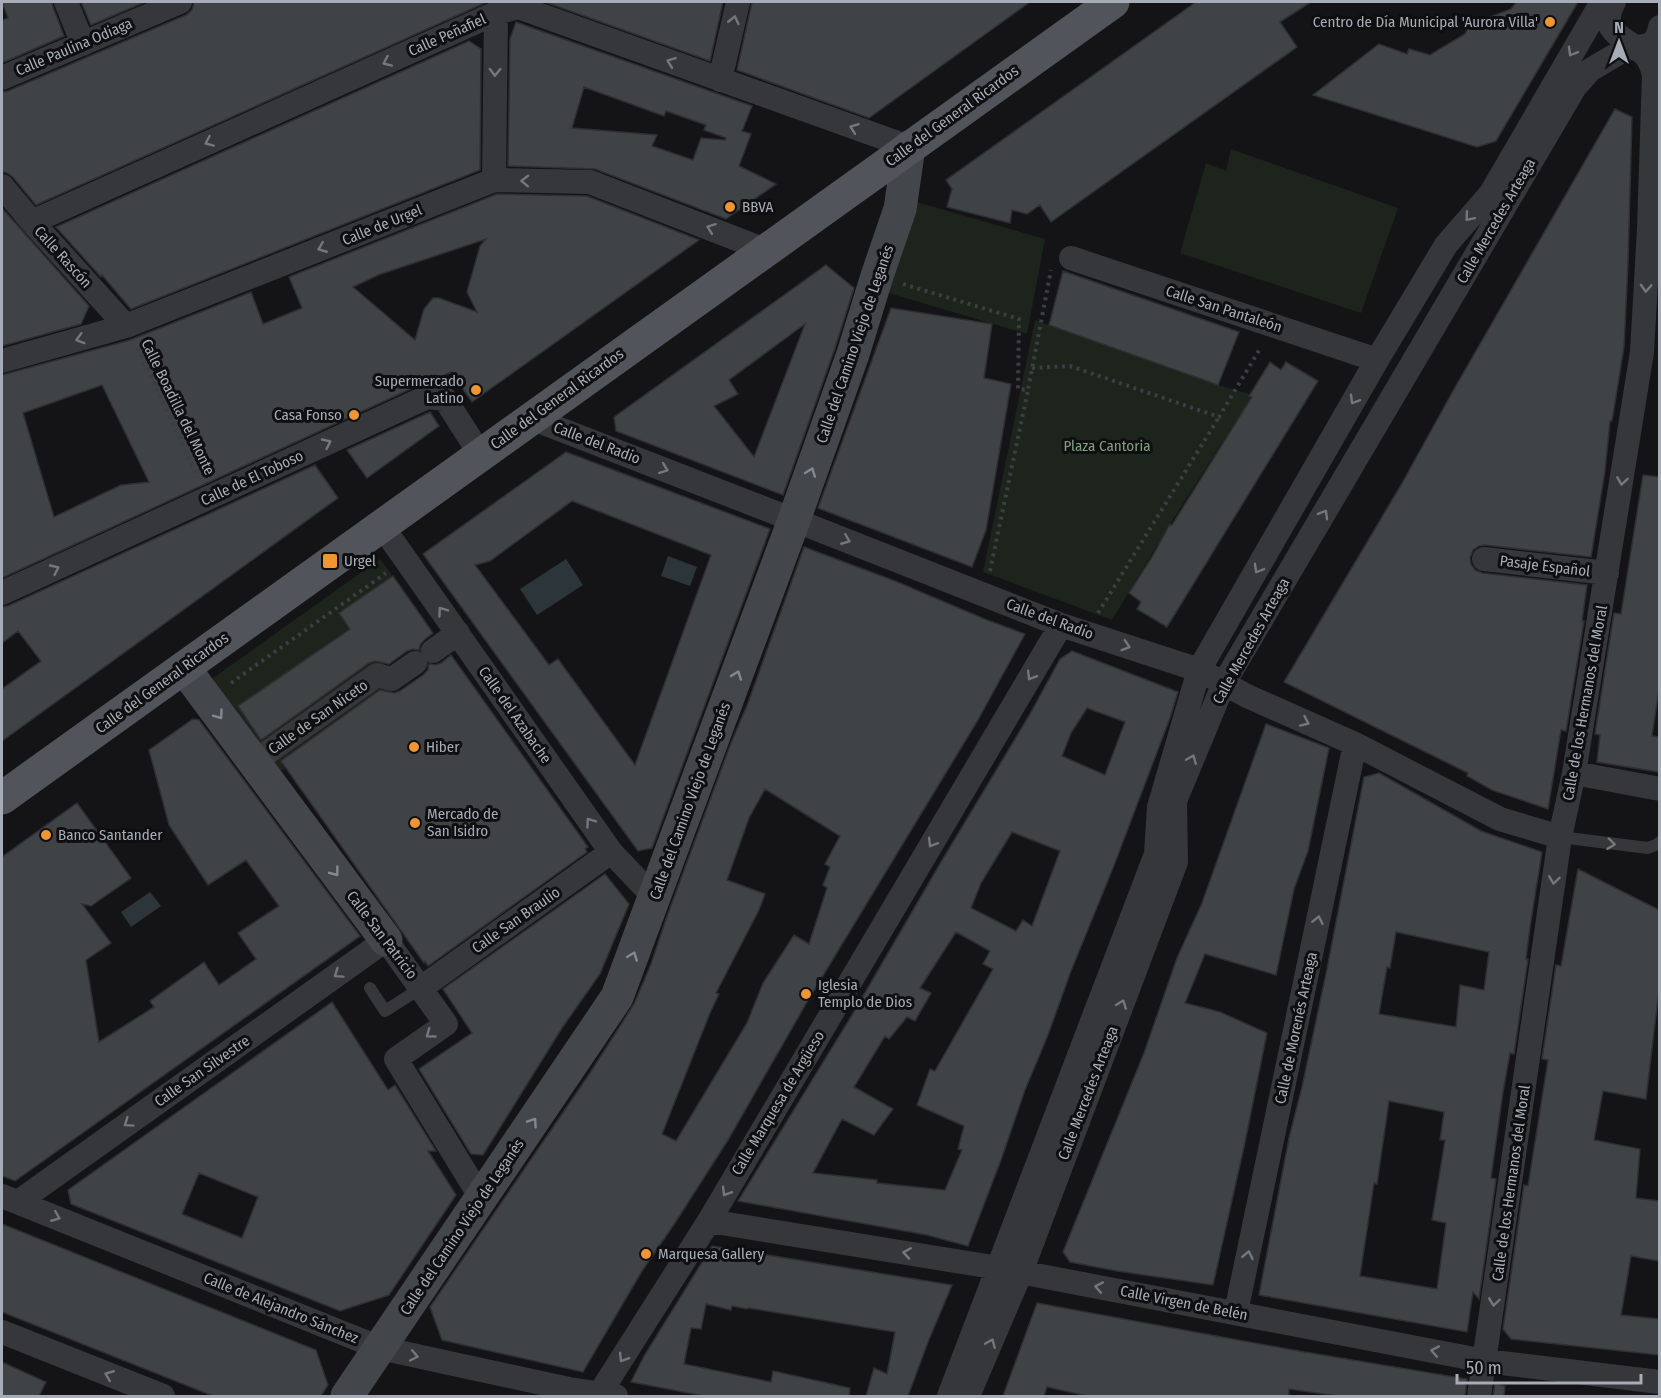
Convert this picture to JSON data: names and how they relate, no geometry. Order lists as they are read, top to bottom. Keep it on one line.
{"streets":{"main road":["Calle del General Ricardos"],"street":["Calle Peñafiel","Calle Paulina Odiaga","Calle Mercedes Arteaga","Calle de Urgel","Calle Rascón","Calle San Pantaleón","Calle del Camino Viejo de Leganés","Calle del Radio","Calle de El Toboso","Pasaje Español","Calle de los Hermanos del Moral","Calle del Azabache","Calle de San Niceto","Calle San Braulio","Calle San Patricio","Calle de Morenés Arteaga","Calle San Silvestre","Calle Marquesa de Argüeso","Calle Virgen de Belén","Calle de Alejandro Sánchez"],"path":["Calle Boadilla del Monte"]},"crossings":[["Calle Peñafiel","Calle del General Ricardos"],["Calle Peñafiel","Calle Rascón"],["Calle Peñafiel","Calle del Camino Viejo de Leganés"],["Calle del General Ricardos","Calle de Urgel"],["Calle del General Ricardos","Calle del Camino Viejo de Leganés"],["Calle del General Ricardos","Calle del Radio"],["Calle del General Ricardos","Calle de El Toboso"],["Calle del General Ricardos","Calle del Azabache"],["Calle del General Ricardos","Calle San Patricio"],["Calle Mercedes Arteaga","Calle San Pantaleón"],["Calle Mercedes Arteaga","Calle del Radio"],["Calle Mercedes Arteaga","Calle de los Hermanos del Moral"],["Calle Mercedes Arteaga","Calle Virgen de Belén"],["Calle de Urgel","Calle Rascón"],["Calle de Urgel","Calle Boadilla del Monte"],["Calle Rascón","Calle Boadilla del Monte"],["Calle del Camino Viejo de Leganés","Calle del Radio"],["Calle del Camino Viejo de Leganés","Calle del Azabache"],["Calle del Camino Viejo de Leganés","Calle San Patricio"],["Calle del Camino Viejo de Leganés","Calle de Alejandro Sánchez"],["Calle Boadilla del Monte","Calle de El Toboso"],["Calle del Radio","Calle de los Hermanos del Moral"],["Calle del Radio","Calle de Morenés Arteaga"],["Calle del Radio","Calle Marquesa de Argüeso"],["Pasaje Español","Calle de los Hermanos del Moral"],["Calle de los Hermanos del Moral","Calle Virgen de Belén"],["Calle del Azabache","Calle de San Niceto"],["Calle del Azabache","Calle San Braulio"],["Calle de San Niceto","Calle San Patricio"],["Calle San Braulio","Calle San Patricio"],["Calle San Patricio","Calle San Silvestre"],["Calle de Morenés Arteaga","Calle Virgen de Belén"],["Calle San Silvestre","Calle de Alejandro Sánchez"],["Calle Marquesa de Argüeso","Calle Virgen de Belén"],["Calle Marquesa de Argüeso","Calle de Alejandro Sánchez"]],"one_way":["Calle Peñafiel","Calle de Urgel","Calle del Camino Viejo de Leganés","Calle del Radio","Calle de El Toboso","Calle de los Hermanos del Moral","Calle del Azabache","Calle San Patricio","Calle de Morenés Arteaga","Calle San Silvestre","Calle Marquesa de Argüeso","Calle Virgen de Belén","Calle de Alejandro Sánchez"],"parks":["Plaza Cantoria"],"places":{"other":["Centro de Día Municipal 'Aurora Villa'","BBVA","Supermercado Latino","Casa Fonso","Hiber","Mercado de San Isidro","Banco Santander","Iglesia Templo de Dios","Marquesa Gallery"],"transit":["Urgel"]},"scale_bar":"50 m","north":"top"}
